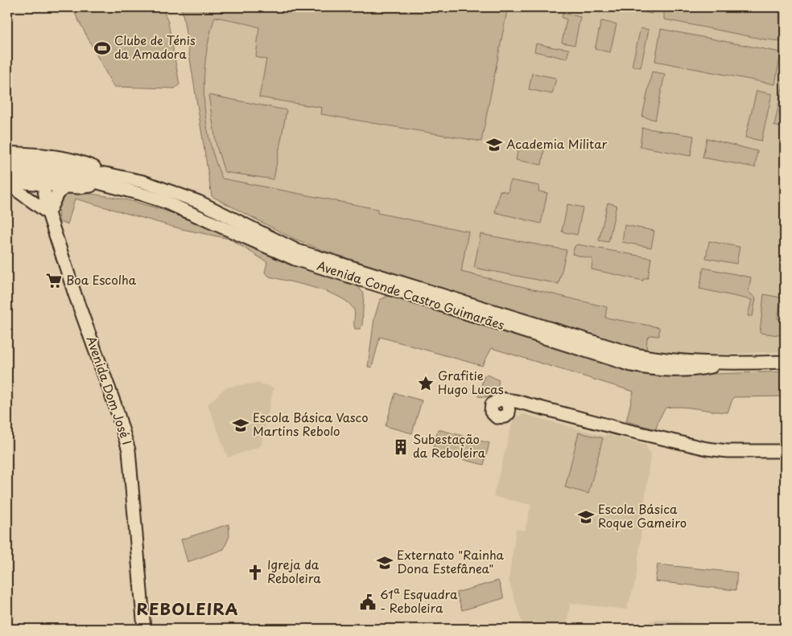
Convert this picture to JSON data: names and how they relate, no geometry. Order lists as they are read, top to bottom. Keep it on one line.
{"streets":{"main road":["Avenida Conde Castro Guimarães","Avenida Dom José I"]},"crossings":[["Avenida Conde Castro Guimarães","Avenida Dom José I"]],"districts":["REBOLEIRA"],"places":{"sports":["Clube de Ténis da Amadora"],"school or university":["Academia Militar","Escola Básica Vasco Martins Rebolo","Escola Básica Roque Gameiro","Externato \"Rainha Dona Estefânea\""],"supermarket":["Boa Escolha"],"place":["Grafitie Hugo Lucas"],"building":["Subestação da Reboleira"],"church":["Igreja da Reboleira"],"public building":["61ª Esquadra - Reboleira"]}}
